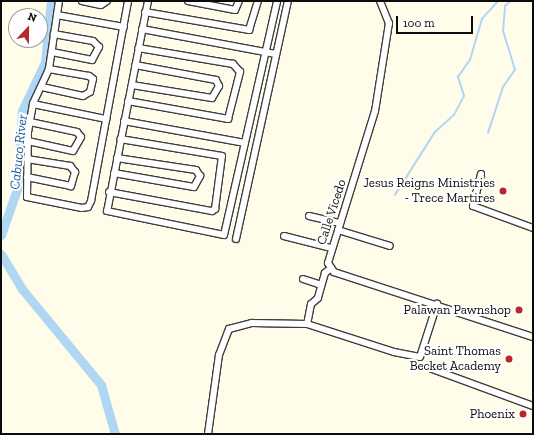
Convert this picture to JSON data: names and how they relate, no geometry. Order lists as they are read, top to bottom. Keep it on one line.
{"streets":{"street":["Calle Vicedo"]},"water":["Cabuco River"],"places":["Jesus Reigns Ministries - Trece Martires","Palawan Pawnshop","Saint Thomas Becket Academy","Phoenix"],"scale_bar":"100 m","north":"top"}
